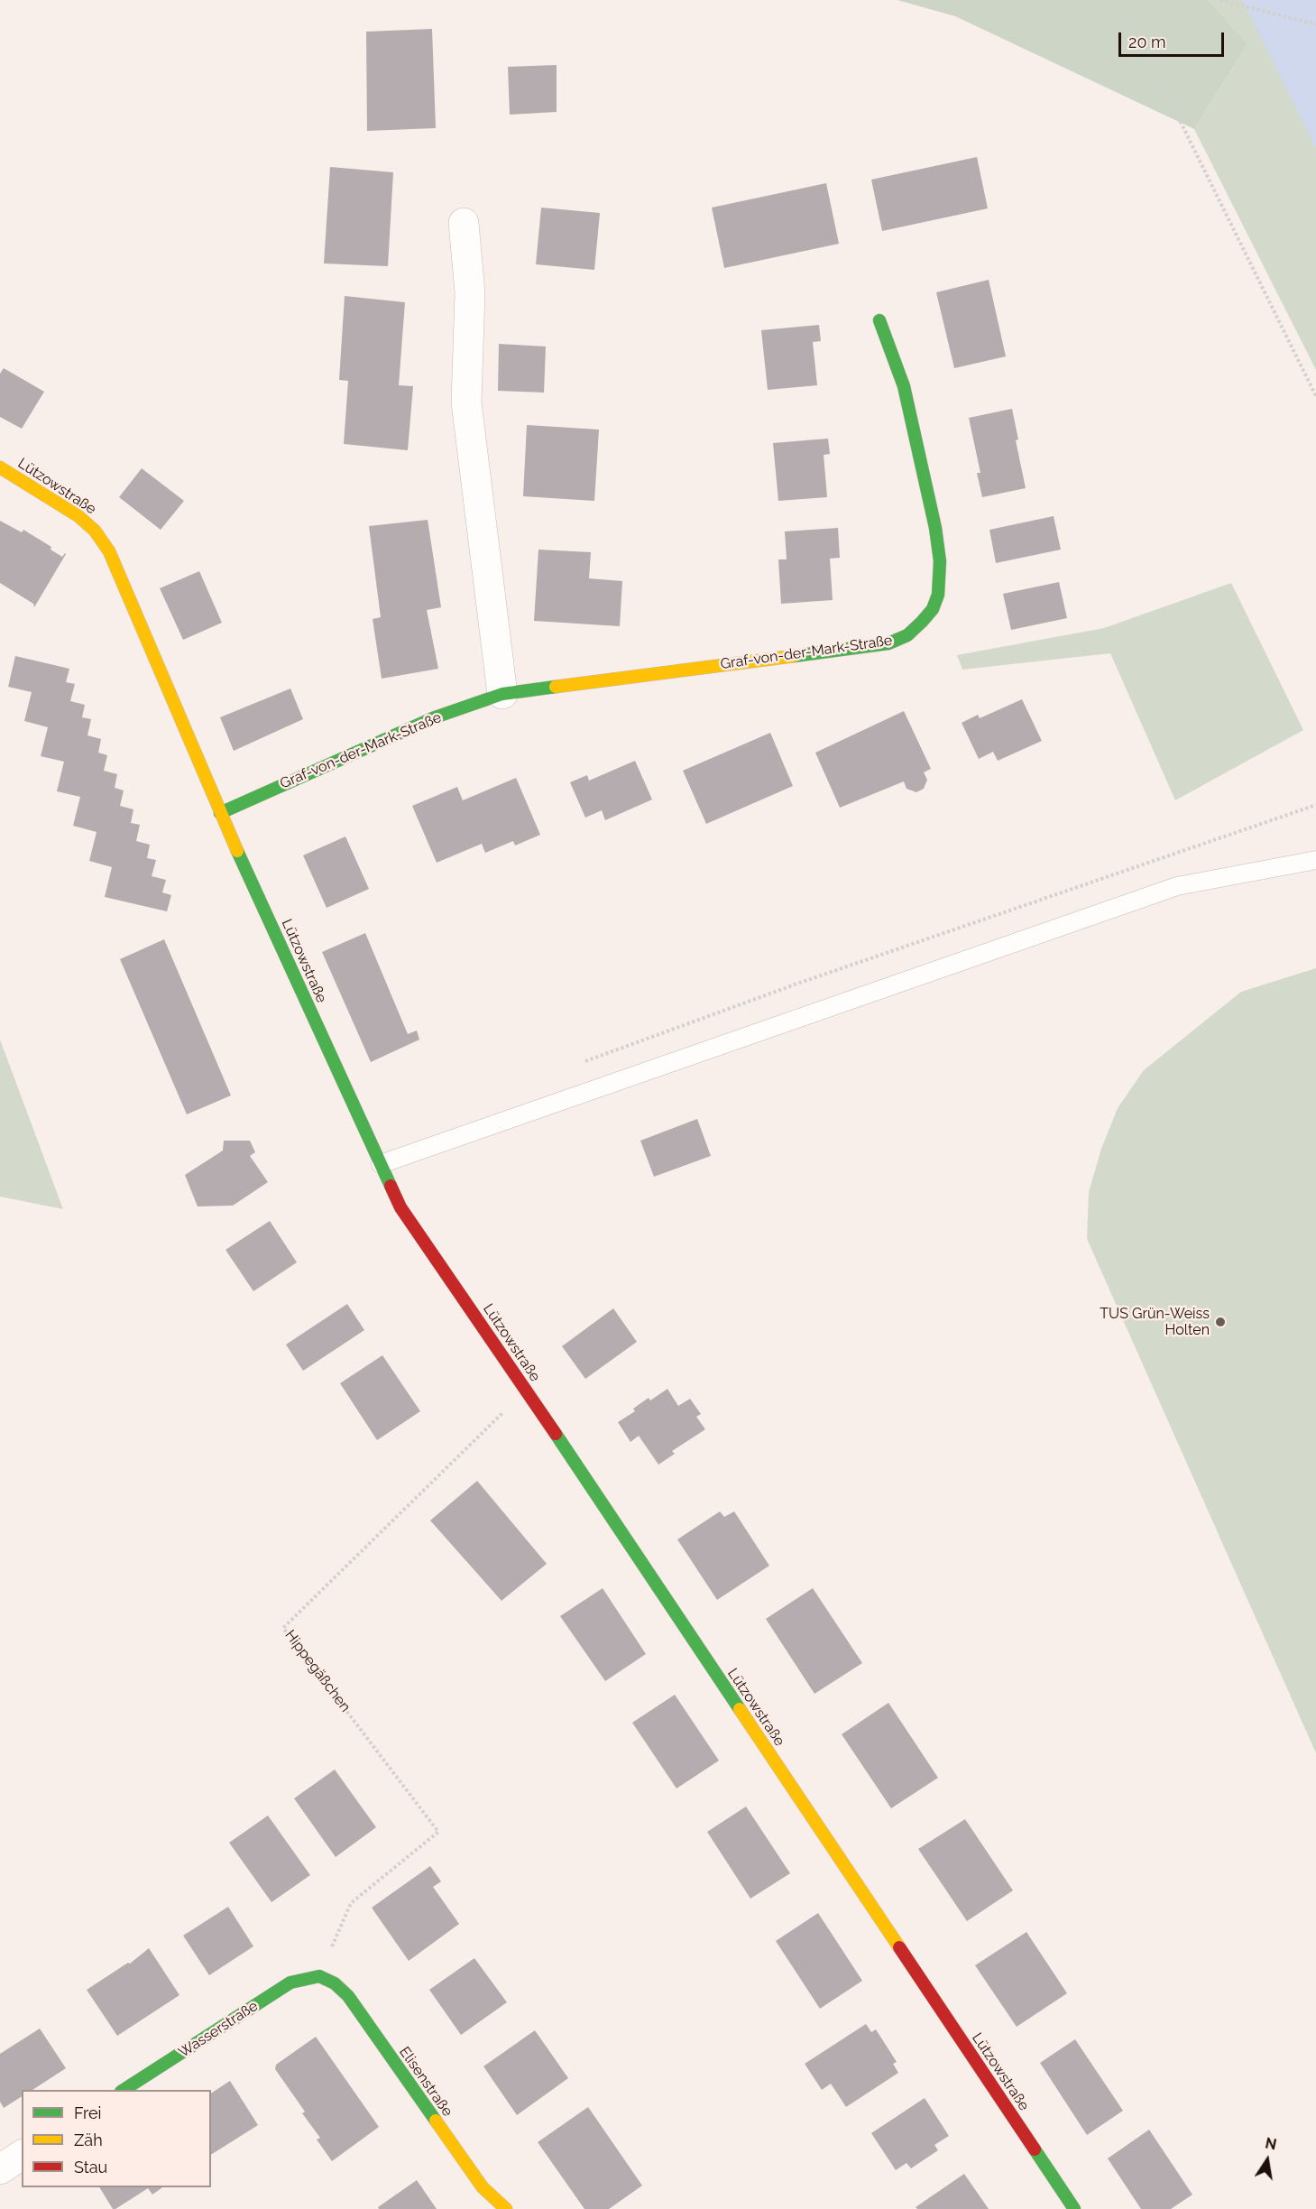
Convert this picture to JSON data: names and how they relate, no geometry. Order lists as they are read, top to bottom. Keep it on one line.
{"streets":{"street":["Lützowstraße","Graf-von-der-Mark-Straße","Wasserstraße","Elisenstraße"],"path":["Hippegäßchen"]},"crossings":[["Lützowstraße","Graf-von-der-Mark-Straße"],["Lützowstraße","Hippegäßchen"],["Hippegäßchen","Wasserstraße"],["Hippegäßchen","Elisenstraße"],["Wasserstraße","Elisenstraße"]],"places":["TUS Grün-Weiss Holten"],"legend":["Frei","Zäh","Stau"],"scale_bar":"20 m","north":"top"}
